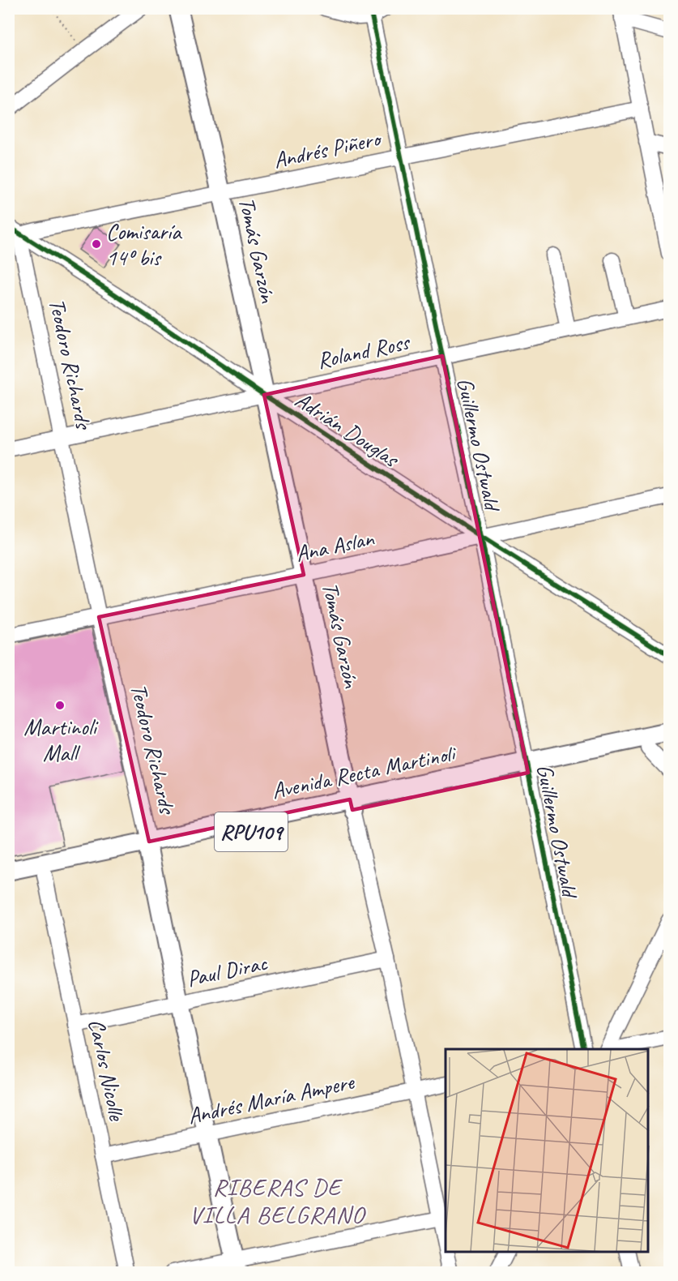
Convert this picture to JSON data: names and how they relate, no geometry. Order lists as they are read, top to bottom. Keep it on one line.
{"streets":{"main road":["Tomás Garzón","Teodoro Richards","Avenida Recta Martinoli","RPU109"],"street":["Andrés Piñero","Roland Ross","Adrián Douglas","Guillermo Ostwald","Ana Aslan","Paul Dirac","Carlos Nicolle","Andrés María Ampere"]},"crossings":[["Andrés Piñero","Tomás Garzón"],["Andrés Piñero","Teodoro Richards"],["Andrés Piñero","Adrián Douglas"],["Andrés Piñero","Guillermo Ostwald"],["Tomás Garzón","Roland Ross"],["Tomás Garzón","Adrián Douglas"],["Tomás Garzón","Ana Aslan"],["Tomás Garzón","Avenida Recta Martinoli"],["Tomás Garzón","Paul Dirac"],["Tomás Garzón","Andrés María Ampere"],["Roland Ross","Teodoro Richards"],["Roland Ross","Adrián Douglas"],["Roland Ross","Guillermo Ostwald"],["Teodoro Richards","Adrián Douglas"],["Teodoro Richards","Ana Aslan"],["Teodoro Richards","Avenida Recta Martinoli"],["Teodoro Richards","Paul Dirac"],["Teodoro Richards","Andrés María Ampere"],["Adrián Douglas","Guillermo Ostwald"],["Adrián Douglas","Ana Aslan"],["Guillermo Ostwald","Ana Aslan"],["Guillermo Ostwald","Avenida Recta Martinoli"],["Avenida Recta Martinoli","Carlos Nicolle"],["Paul Dirac","Carlos Nicolle"],["Carlos Nicolle","Andrés María Ampere"]],"districts":["RIBERAS DE VILLA BELGRANO"],"places":["Comisaría 14º bis","Martinoli Mall"]}
